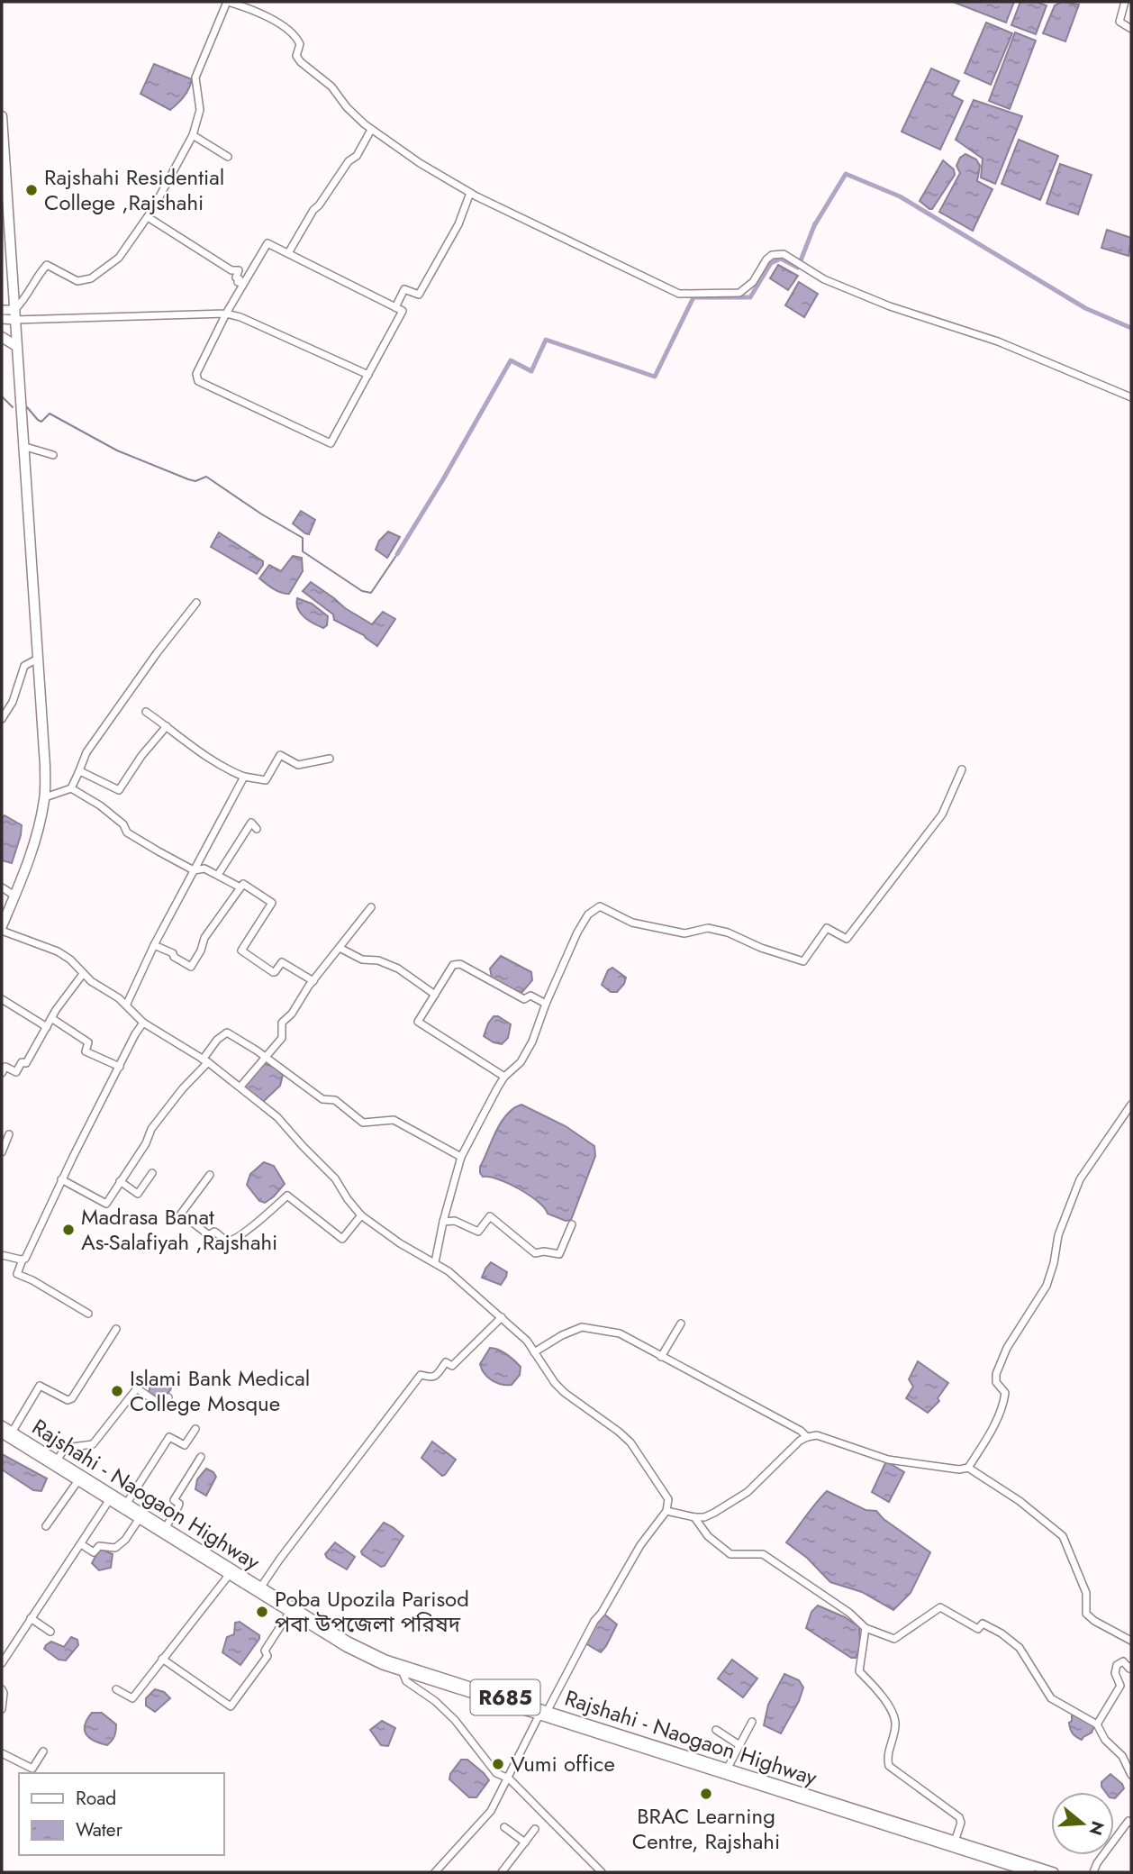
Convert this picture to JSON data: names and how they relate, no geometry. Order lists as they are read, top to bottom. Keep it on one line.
{"streets":{"main road":["Rajshahi - Naogaon Highway","R685"]},"places":["Rajshahi Residential College ,Rajshahi","Madrasa Banat As-Salafiyah ,Rajshahi","Islami Bank Medical College Mosque","Poba Upozila Parisod পবা উপজেলা পরিষদ","Vumi office","BRAC Learning Centre, Rajshahi"],"legend":["Road","Water"],"north":"right"}
